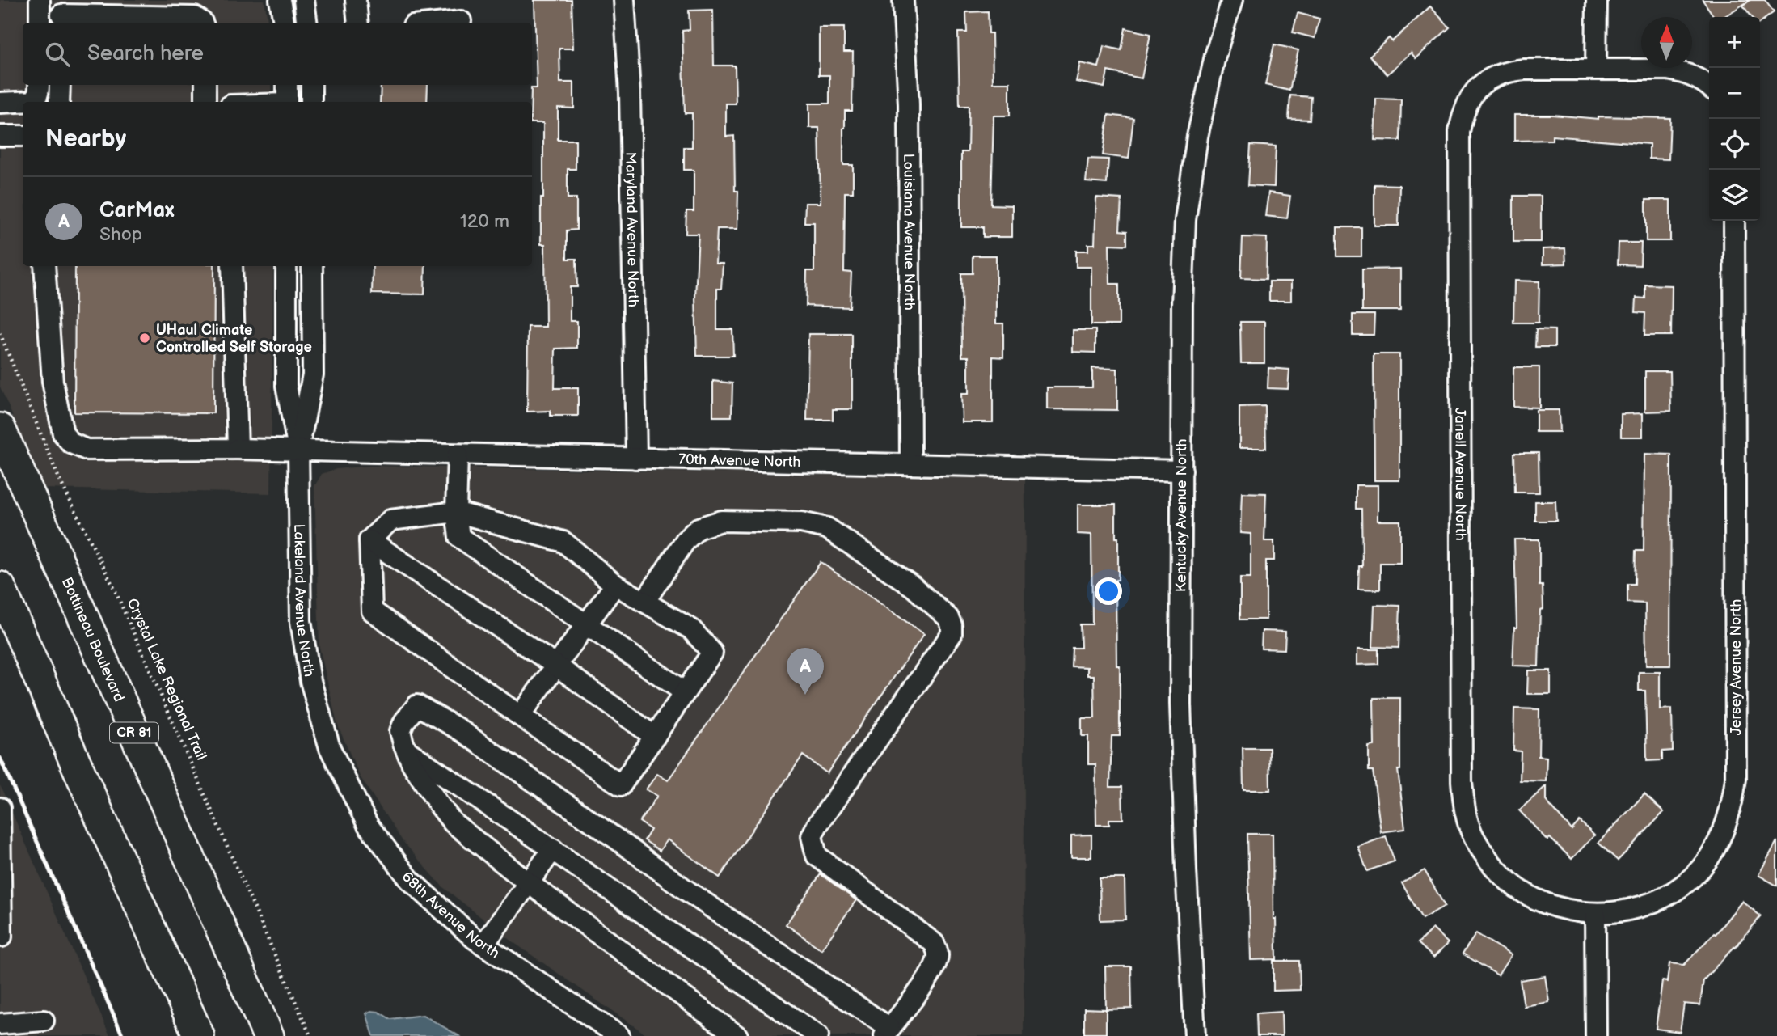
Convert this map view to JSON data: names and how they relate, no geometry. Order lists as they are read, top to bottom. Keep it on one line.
{"streets":{"highway":["Bottineau Boulevard","CR 81"],"street":["Maryland Avenue North","Louisiana Avenue North","70th Avenue North","Janell Avenue North","Kentucky Avenue North","Lakeland Avenue North","Jersey Avenue North","68th Avenue North"],"path":["Crystal Lake Regional Trail"]},"crossings":[["Maryland Avenue North","70th Avenue North"],["Louisiana Avenue North","70th Avenue North"],["70th Avenue North","Kentucky Avenue North"],["70th Avenue North","Lakeland Avenue North"],["Janell Avenue North","Jersey Avenue North"],["Lakeland Avenue North","68th Avenue North"]],"places":["UHaul Climate Controlled Self Storage"],"north":"top","page":{"map_buttons":["+","−"],"search":"Search here","heading":"Nearby","list":[{"mark":"A","name":"CarMax","note":"Shop","value":"120 m"}],"pins":"A"}}
